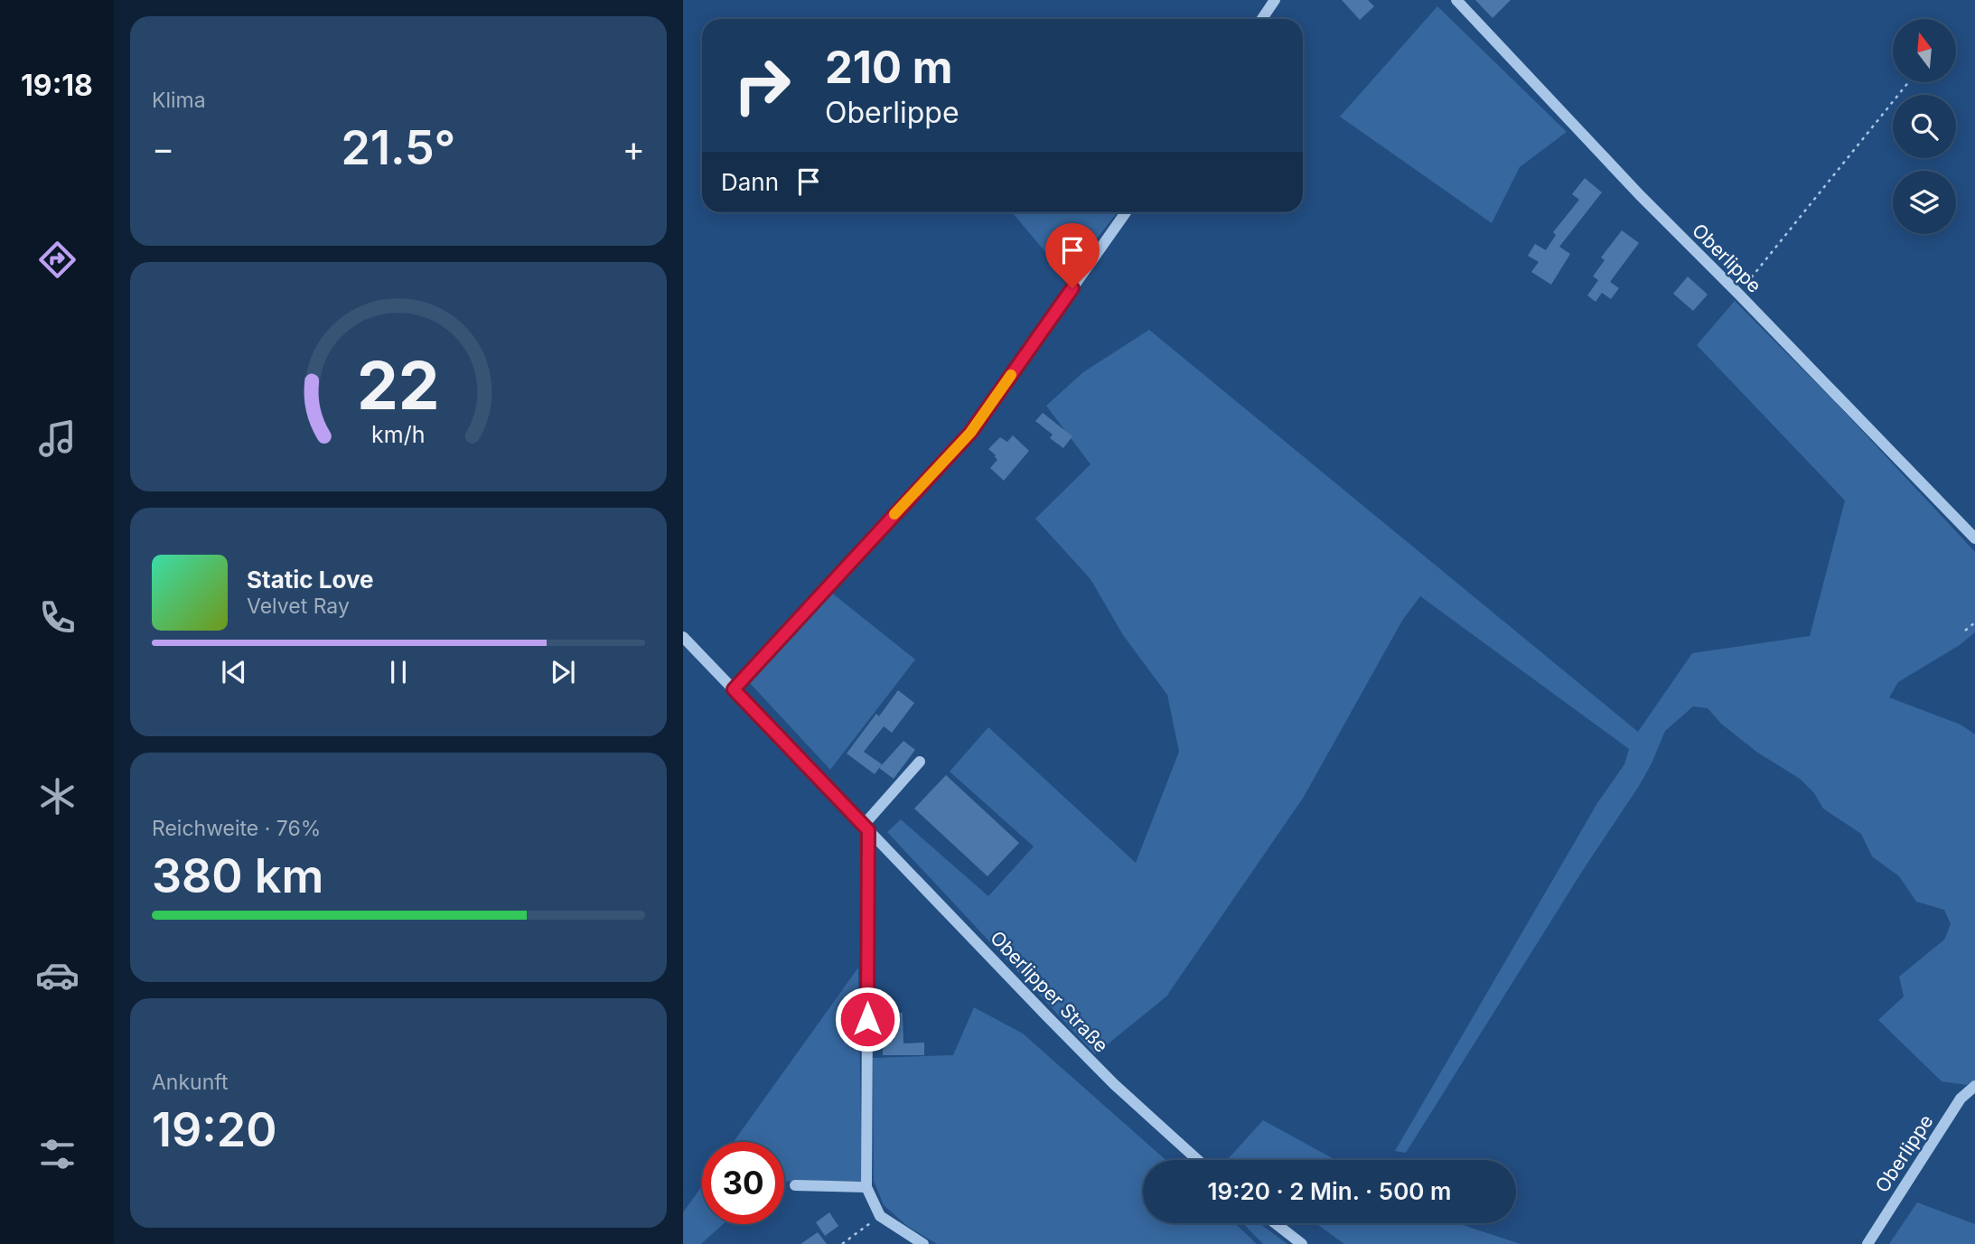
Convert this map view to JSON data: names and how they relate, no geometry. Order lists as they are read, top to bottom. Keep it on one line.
{"streets":{"street":["Oberlippe","Oberlipper Straße"]},"north":"top","page":{"tabs":"19:18","tile":["Klima",["Reichweite · 76%","380 km"],["Ankunft","19:20"]],"turn":["210 m","Oberlippe"],"heat":["−","21.5°","+"],"then":"Dann","song":["Static Love","Velvet Ray"],"limit":"30","trip":"19:20 · 2 Min. · 500 m","gauge":["22","km/h"]}}
